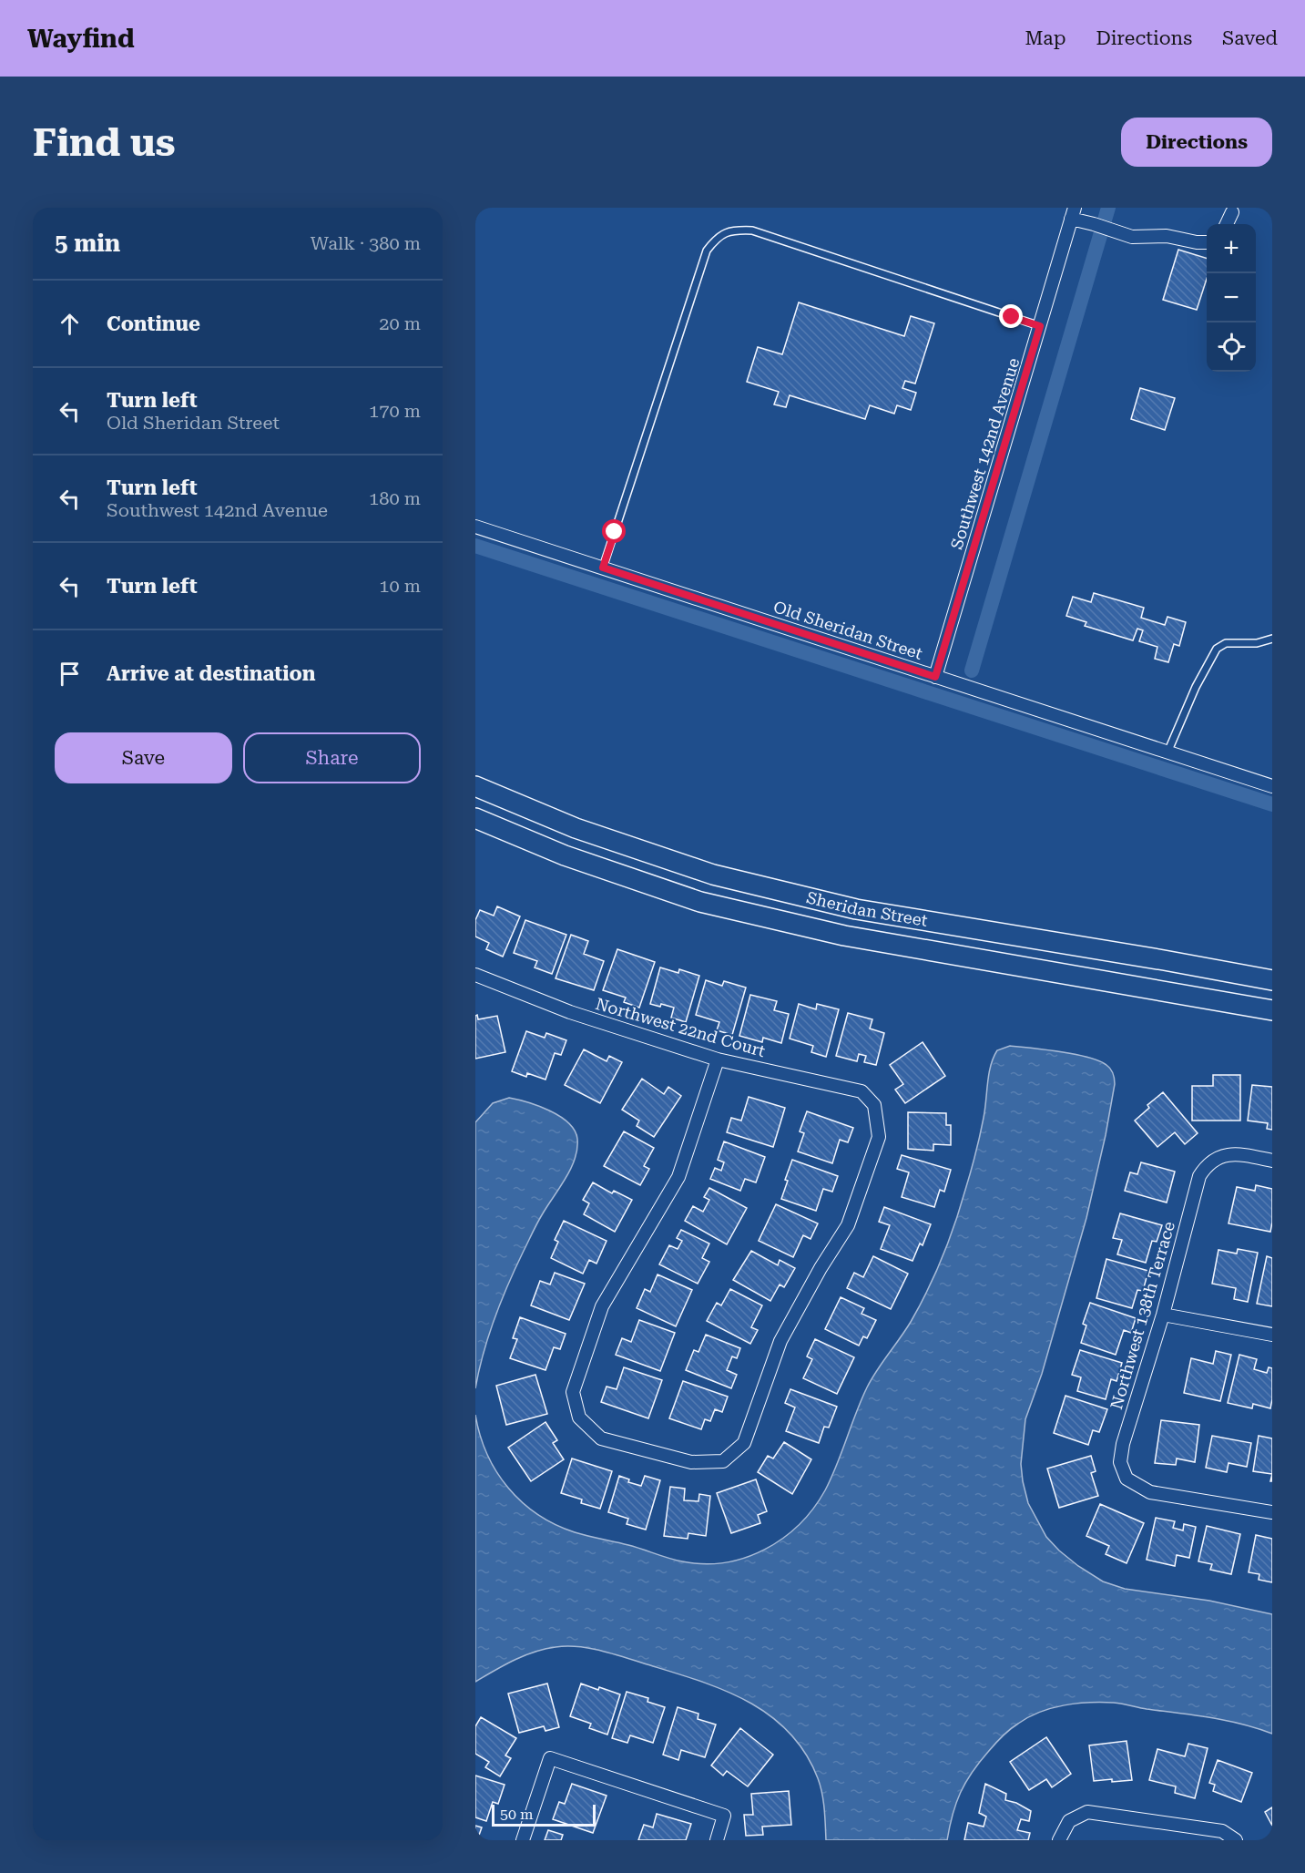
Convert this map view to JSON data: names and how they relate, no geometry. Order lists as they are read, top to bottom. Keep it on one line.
{"streets":{"main road":["Sheridan Street"],"street":["Southwest 142nd Avenue","Old Sheridan Street","Northwest 22nd Court","Northwest 138th Terrace"]},"crossings":[["Southwest 142nd Avenue","Old Sheridan Street"]],"scale_bar":"50 m","page":{"header":"Wayfind","nav":["Map","Directions","Saved"],"buttons":["Directions",["Save","Share"]],"title":"Find us","heading":["5 min","Walk · 380 m"],"map_buttons":["+","−"],"list":[["Continue","20 m"],["Turn left","Old Sheridan Street","170 m"],["Turn left","Southwest 142nd Avenue","180 m"],["Turn left","10 m"],"Arrive at destination"],"scale":"50 m"}}
